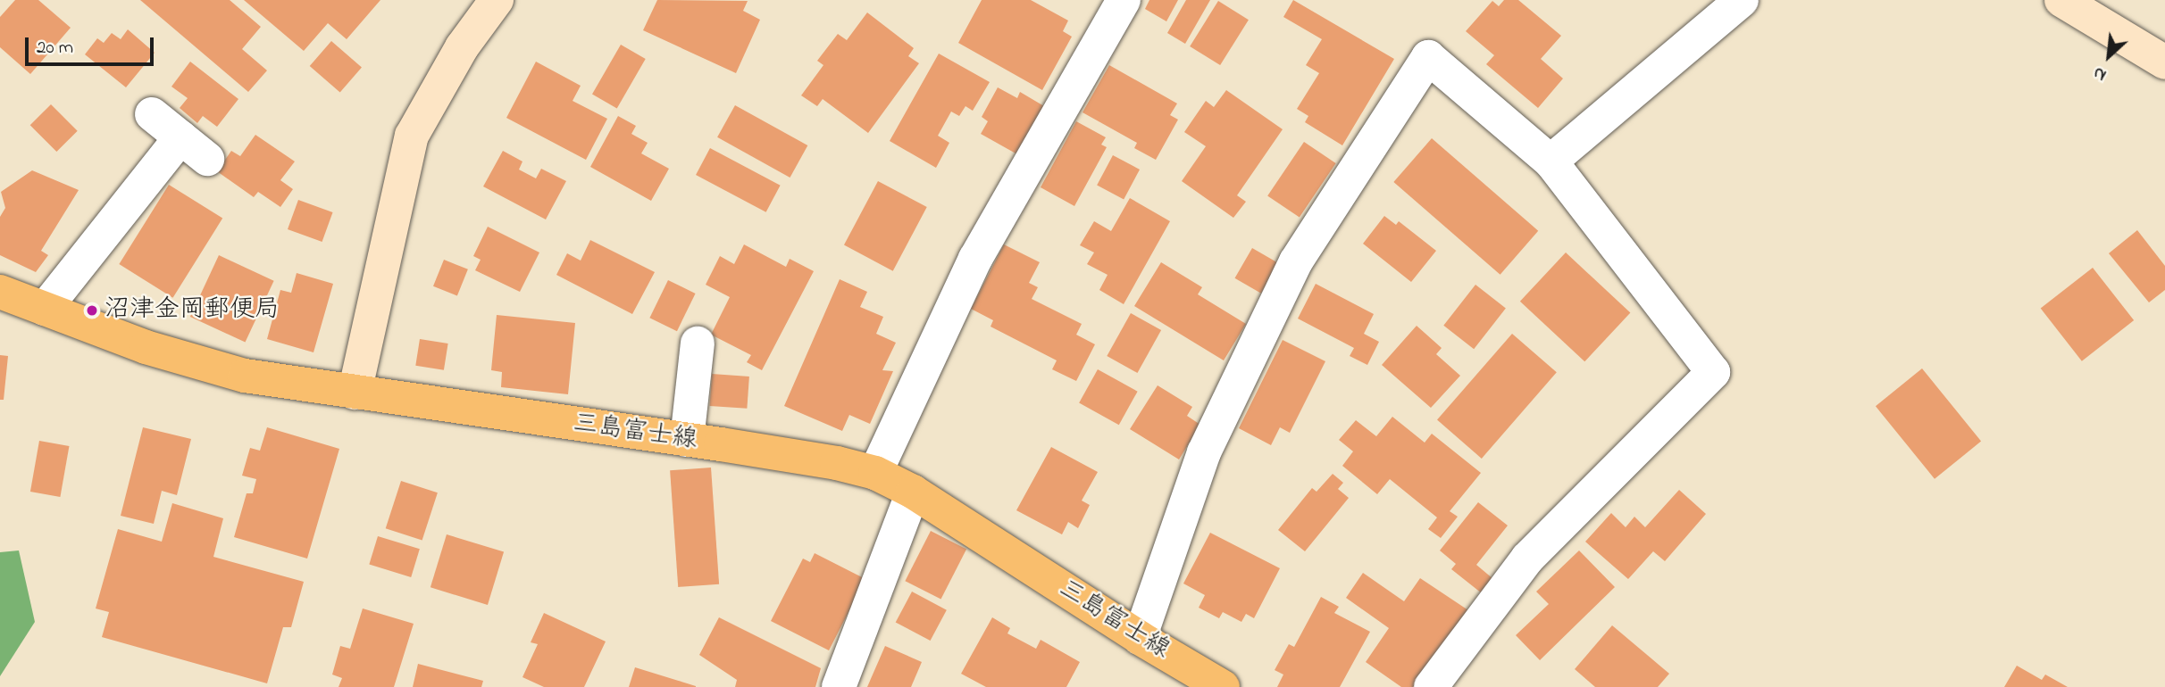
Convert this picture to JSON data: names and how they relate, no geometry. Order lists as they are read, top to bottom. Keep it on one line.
{"streets":{"main road":["三島富士線"]},"places":["沼津金岡郵便局"],"scale_bar":"20 m","north":"bottom left"}
